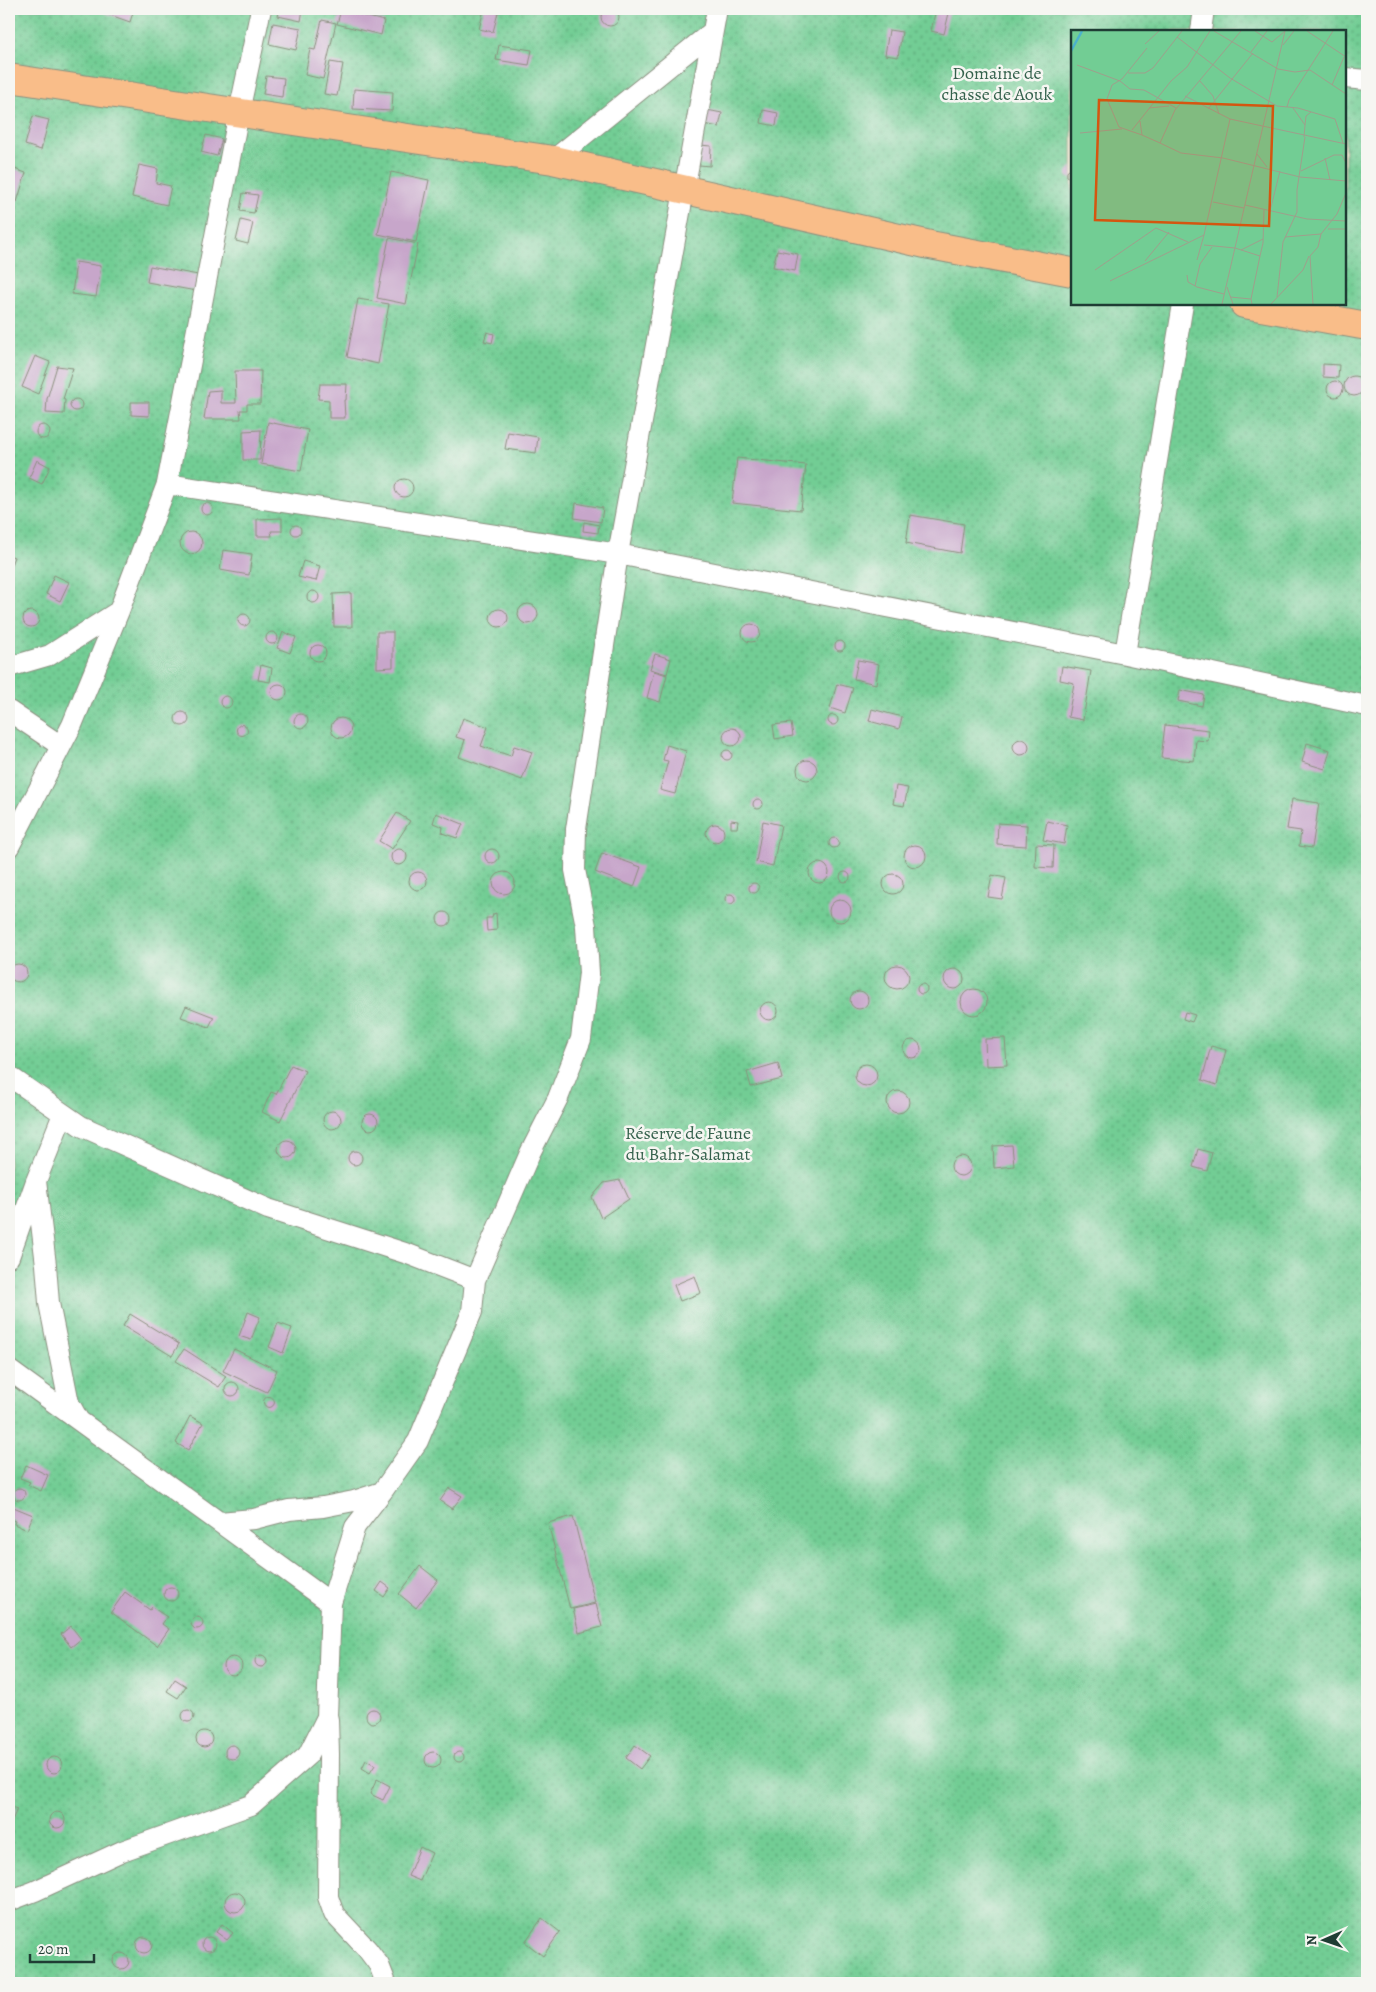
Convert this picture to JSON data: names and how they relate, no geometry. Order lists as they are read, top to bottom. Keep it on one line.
{"parks":["Domaine de chasse de Aouk","Réserve de Faune du Bahr-Salamat"],"scale_bar":"20 m","north":"left"}
